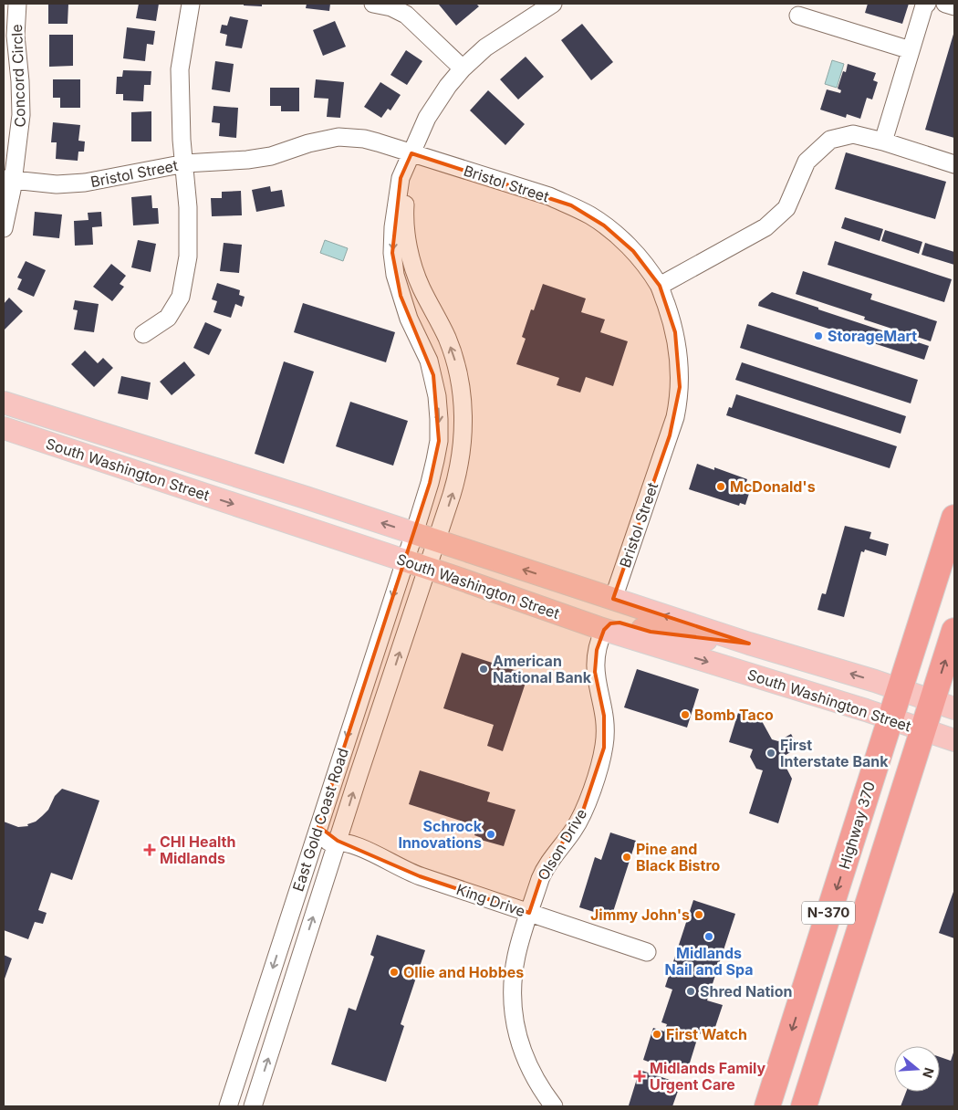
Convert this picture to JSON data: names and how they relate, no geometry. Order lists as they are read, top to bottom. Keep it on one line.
{"streets":{"highway":["Highway 370","N-370"],"main road":["South Washington Street"],"street":["Concord Circle","Bristol Street","East Gold Coast Road","Olson Drive","King Drive"]},"crossings":[["Concord Circle","Bristol Street"],["Bristol Street","South Washington Street"],["Bristol Street","East Gold Coast Road"],["South Washington Street","East Gold Coast Road"],["South Washington Street","Highway 370"],["South Washington Street","Olson Drive"],["East Gold Coast Road","King Drive"],["Olson Drive","King Drive"]],"places":{"other":["StorageMart","McDonald's","American National Bank","Bomb Taco","First Interstate Bank","Schrock Innovations","Pine and Black Bistro","Jimmy John's","Midlands Nail and Spa","Ollie and Hobbes","Shred Nation","First Watch"],"health":["CHI Health Midlands","Midlands Family Urgent Care"]},"north":"right"}
